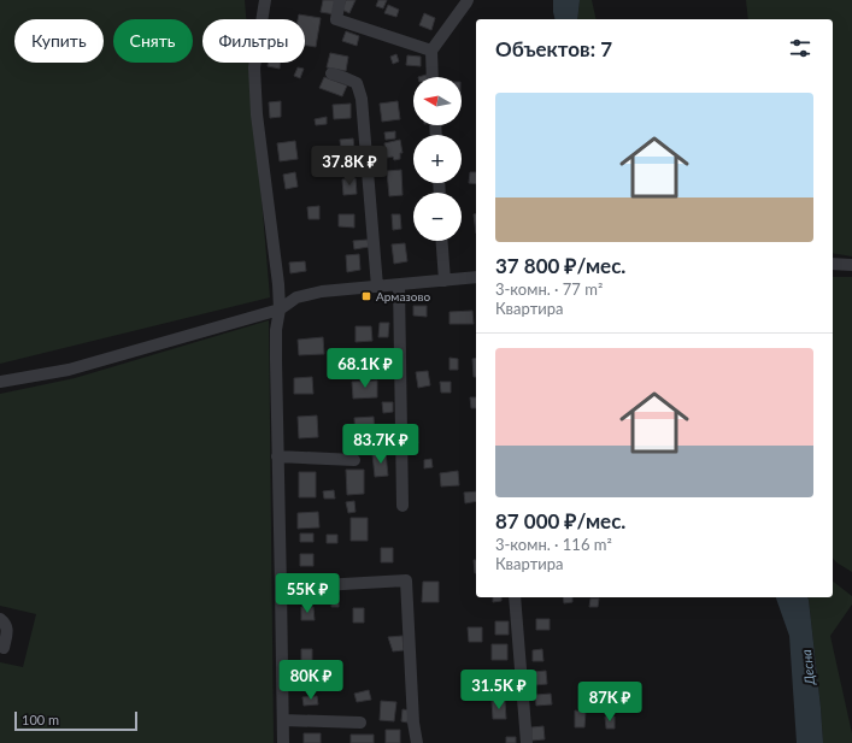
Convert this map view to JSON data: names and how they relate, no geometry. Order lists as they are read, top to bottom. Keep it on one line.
{"water":["Десна"],"places":{"transit":["Армазово"]},"scale_bar":"100 m","north":"left","page":{"chip":["Купить","Снять","Фильтры"],"heading":"Объектов: 7","map_buttons":["+","−"],"list":[{"name":"37 800 ₽/мес.","note":"3-комн. · 77 m² · Квартира"},{"name":"87 000 ₽/мес.","note":"3-комн. · 116 m² · Квартира"}],"price":["37.8K ₽","68.1K ₽","83.7K ₽","55K ₽","80K ₽","31.5K ₽","87K ₽"],"scale":"100 m"}}
